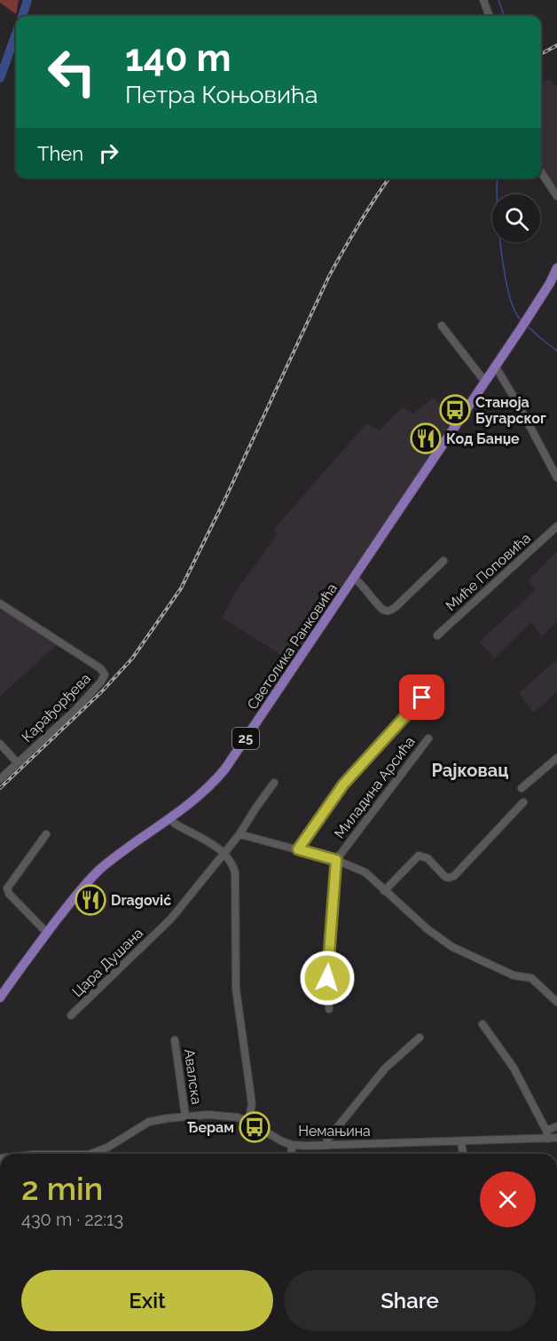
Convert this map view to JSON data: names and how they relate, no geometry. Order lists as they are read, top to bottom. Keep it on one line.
{"streets":{"main road":["Светолика Ранковића","25"],"street":["Миће Поповића","Карађорђева","Миладина Арсића","Цара Душана","Авалска","Немањина"]},"crossings":[["Авалска","Немањина"]],"districts":["Рајковац"],"places":{"bus stop":["Станоја Бугарског","Ђерам"],"restaurant":["Код Банџе","Dragović"]},"page":{"turn":["140 m","Петра Коњовића"],"then":"Then","heading":["2 min","430 m · 22:13"],"buttons":["Exit","Share"]}}
